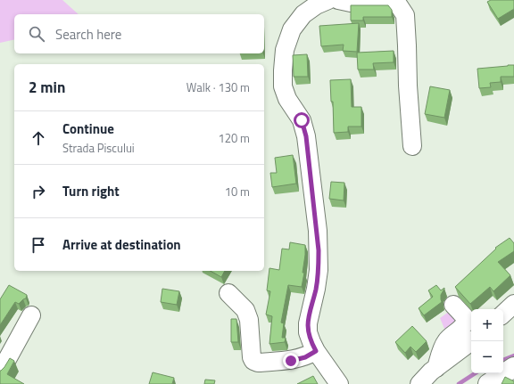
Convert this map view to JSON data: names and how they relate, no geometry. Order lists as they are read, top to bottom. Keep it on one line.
{"page":{"search":"Search here","heading":["2 min","Walk · 130 m"],"list":[["Continue","Strada Piscului","120 m"],["Turn right","10 m"],"Arrive at destination"],"map_buttons":["+","−"]}}
